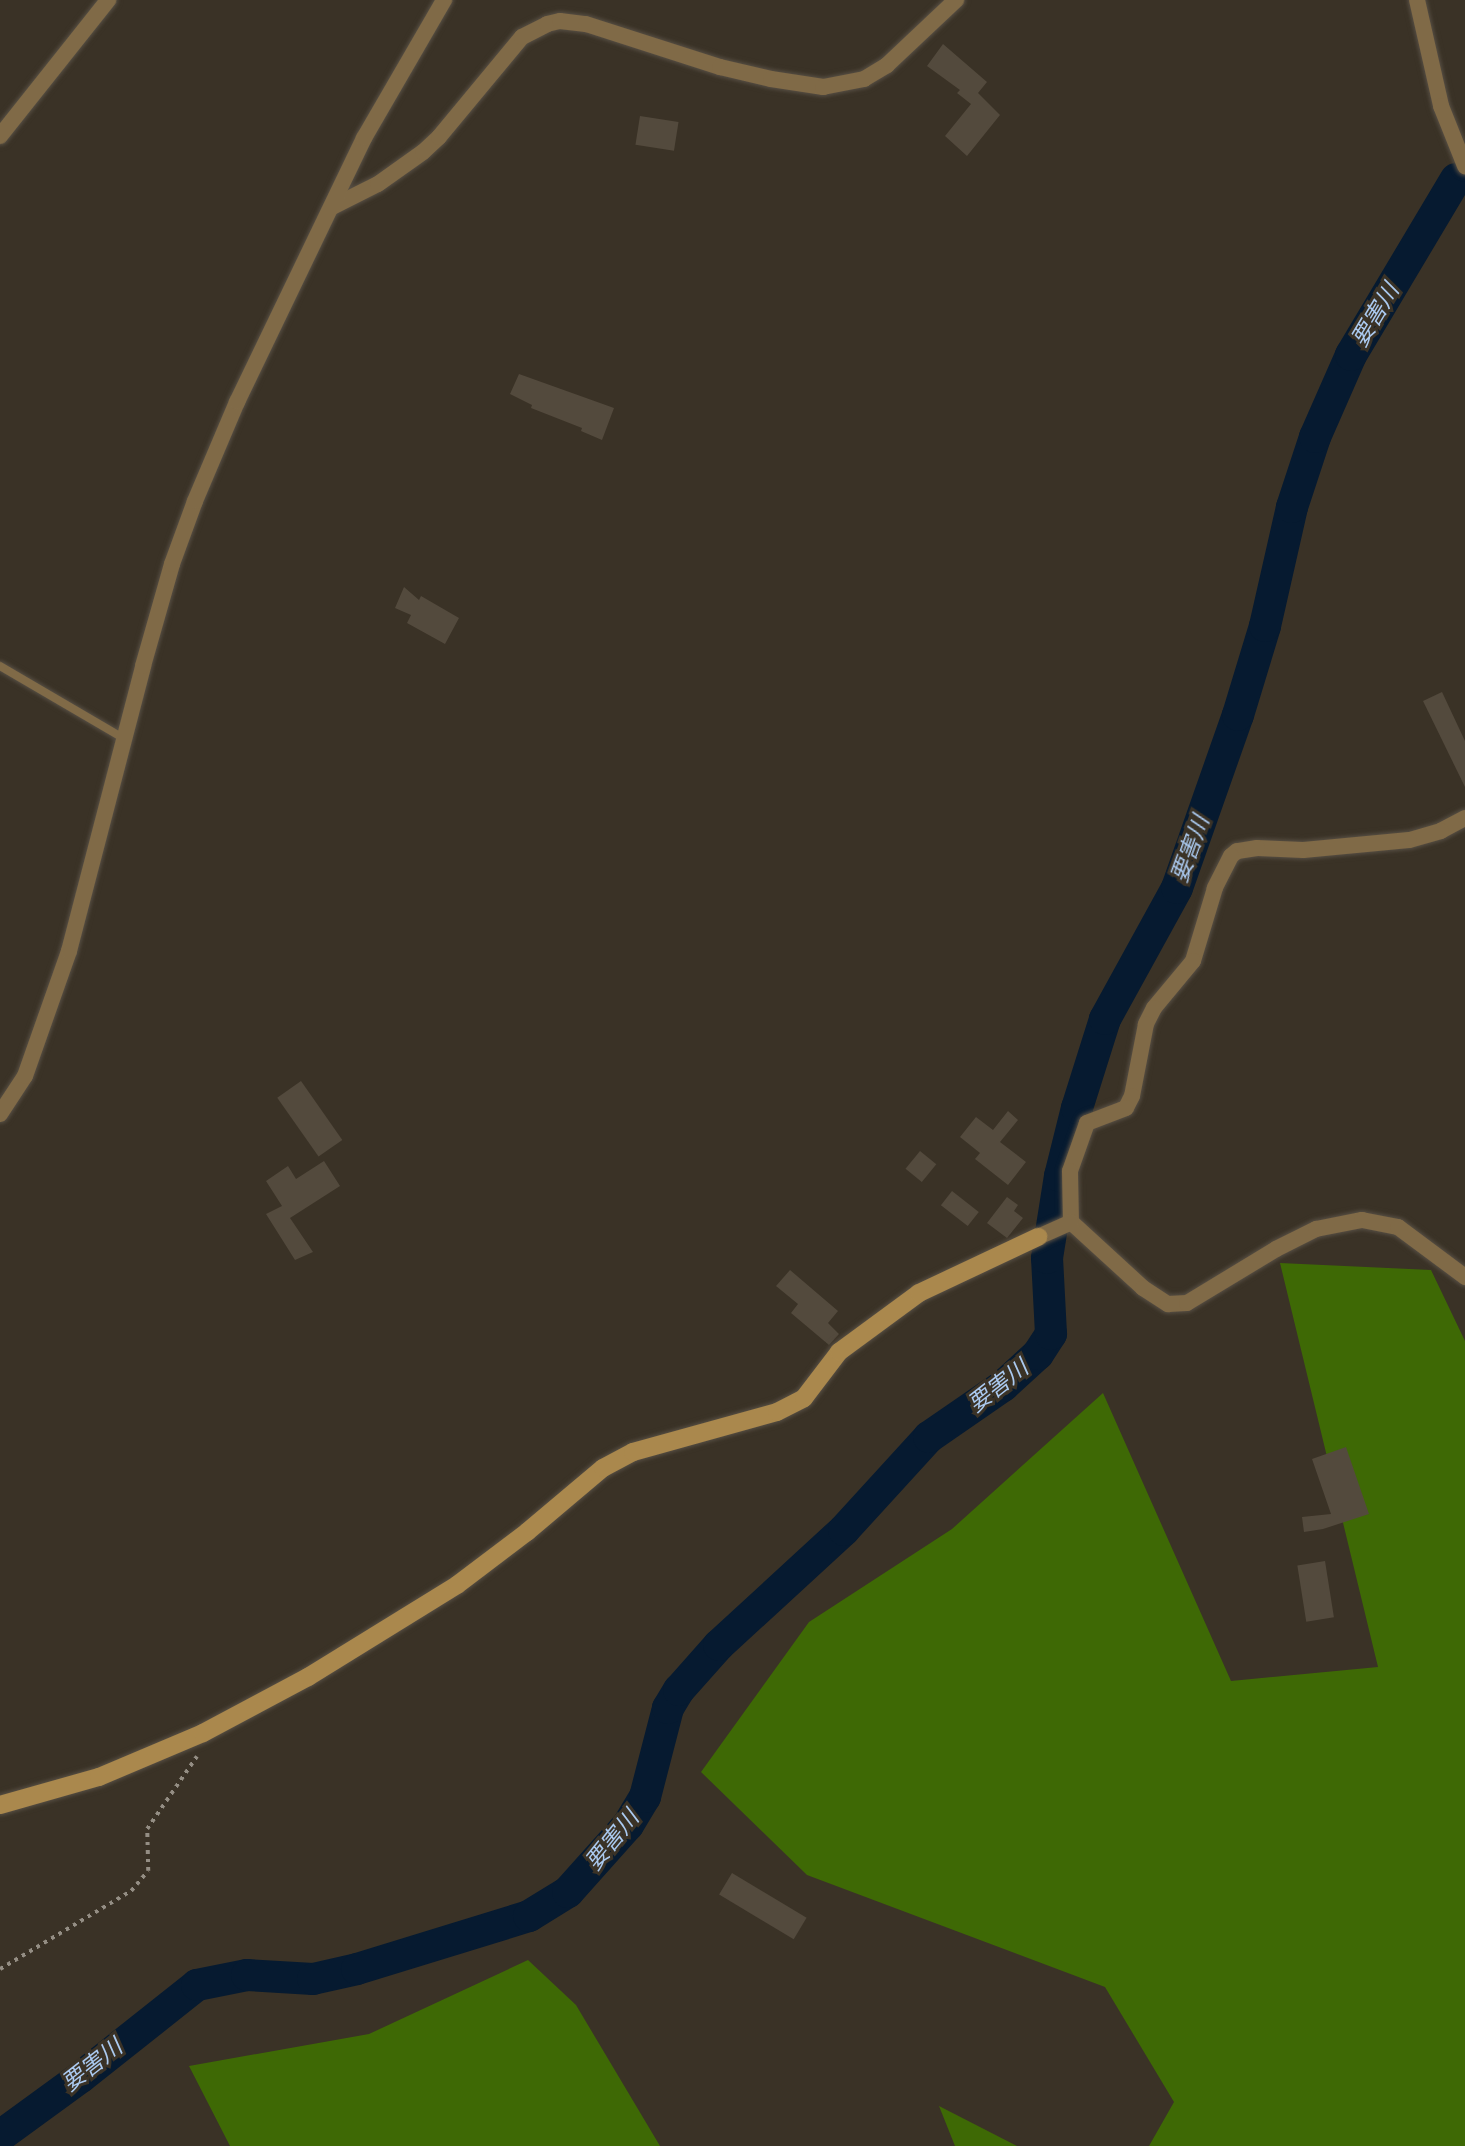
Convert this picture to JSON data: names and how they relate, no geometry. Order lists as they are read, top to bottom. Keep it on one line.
{"water":["要害川"]}
